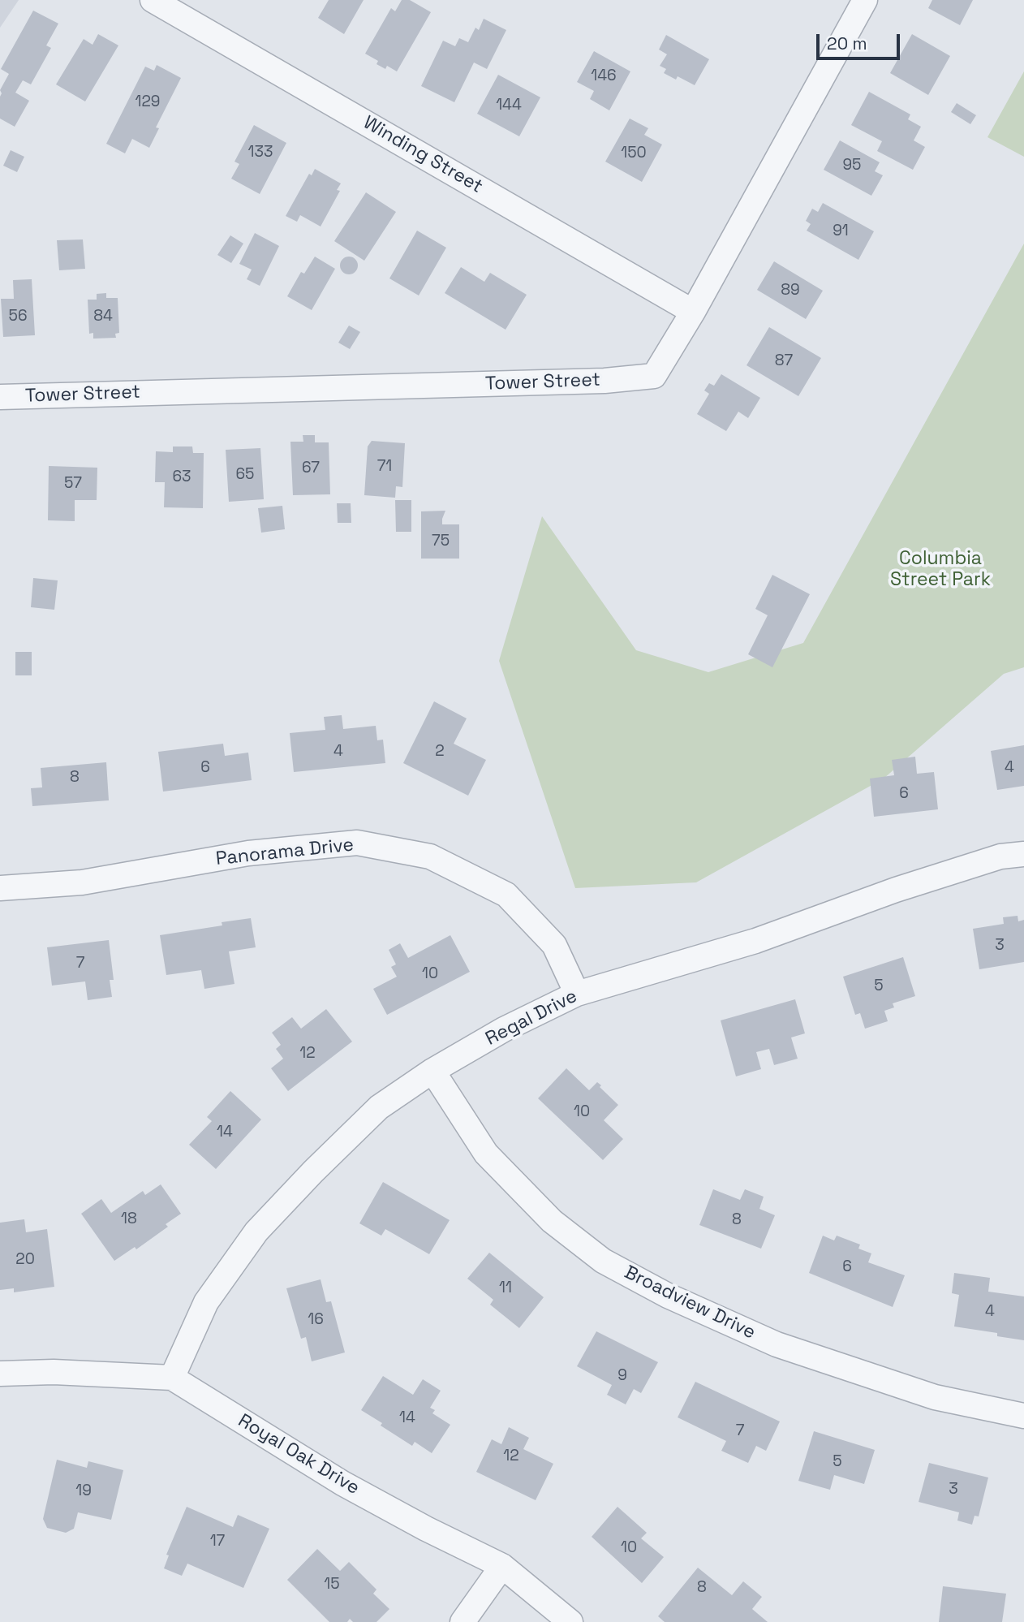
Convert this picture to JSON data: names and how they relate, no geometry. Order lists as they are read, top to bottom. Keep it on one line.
{"streets":{"street":["Winding Street","Tower Street","Panorama Drive","Regal Drive","Broadview Drive","Royal Oak Drive"]},"crossings":[["Winding Street","Tower Street"],["Panorama Drive","Regal Drive"],["Regal Drive","Broadview Drive"],["Regal Drive","Royal Oak Drive"]],"parks":["Columbia Street Park"],"house_numbers":["146","129","144","133","150","95","91","89","56","84","87","71","67","65","63","57","75","4","2","6","4","8","6","3","7","10","5","12","10","14","18","8","20","6","11","4","16","9","14","7","12","5","3","19","17","10","15","8"],"scale_bar":"20 m"}
